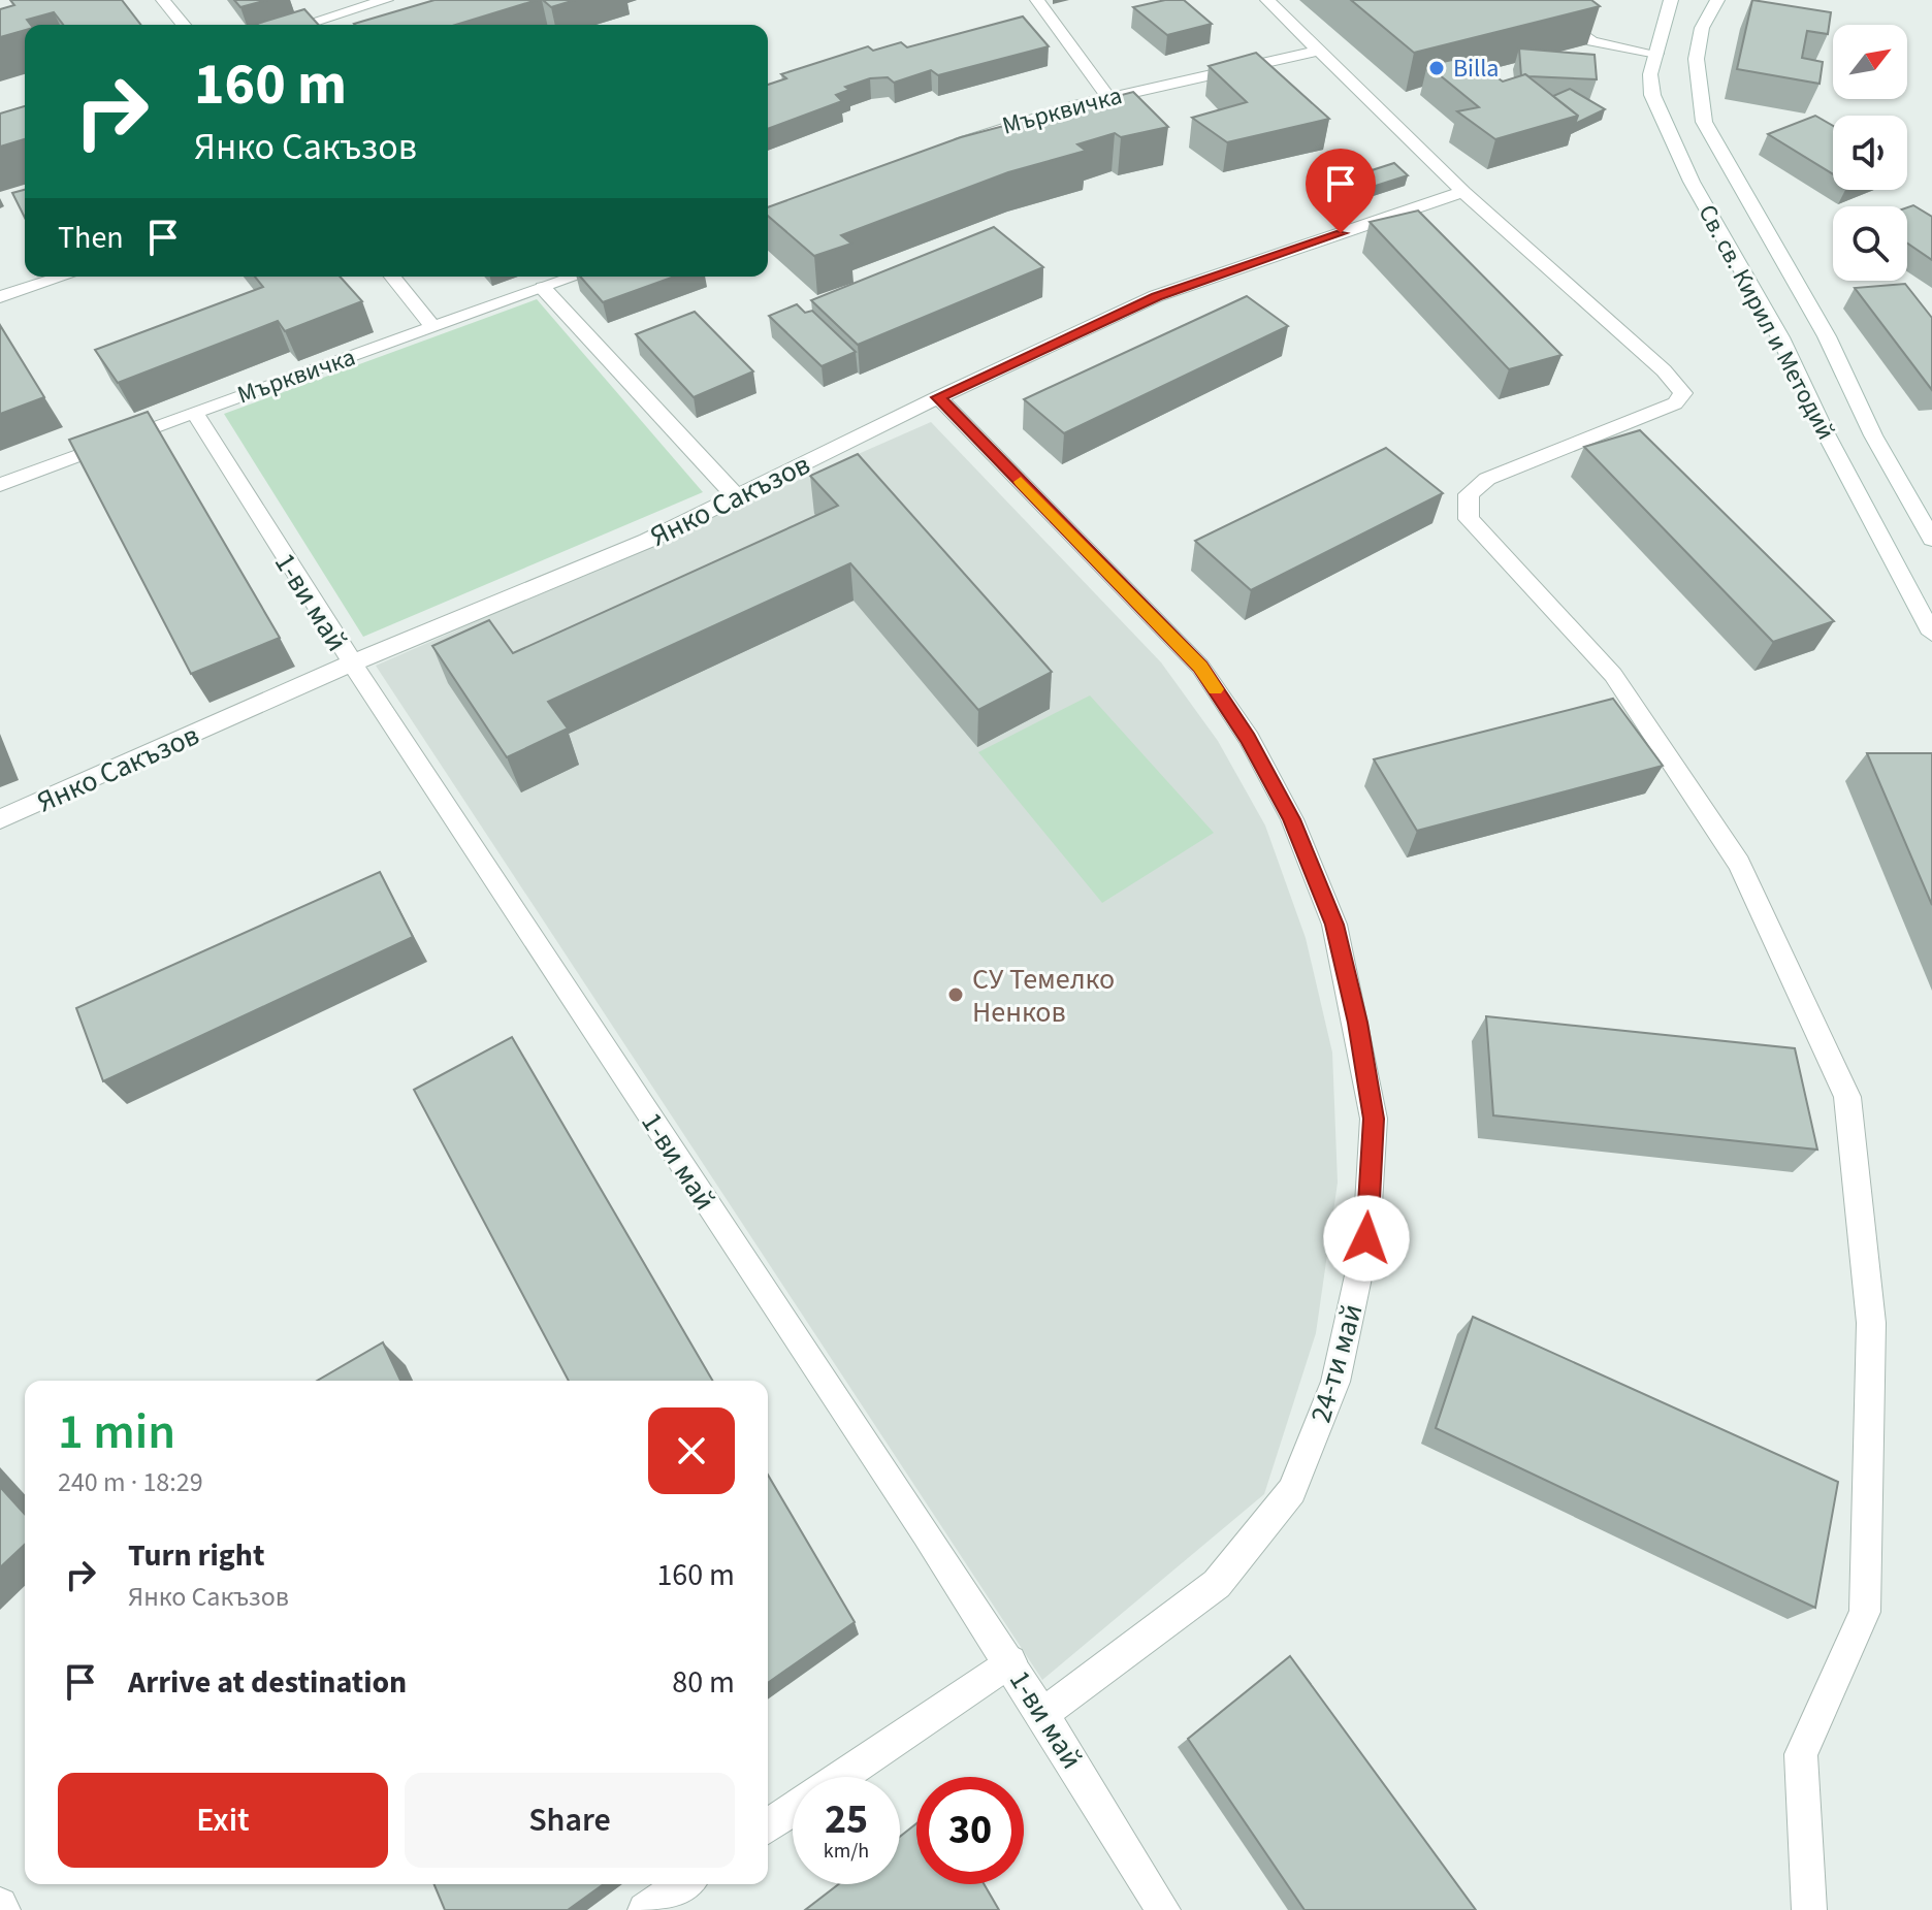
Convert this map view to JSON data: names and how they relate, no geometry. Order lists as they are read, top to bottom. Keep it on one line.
{"streets":{"street":["Мърквичка","Св. св. Кирил и Методий","Янко Сакъзов","1-ви май","24-ти май"]},"crossings":[["Мърквичка","1-ви май"],["Янко Сакъзов","1-ви май"],["Янко Сакъзов","24-ти май"],["1-ви май","24-ти май"]],"places":["Billa","СУ Темелко Ненков"],"north":"top right","page":{"turn":["160 m","Янко Сакъзов"],"then":"Then","heading":["1 min","240 m · 18:29"],"list":[{"name":"Turn right","note":"Янко Сакъзов","value":"160 m"},{"name":"Arrive at destination","value":"80 m"}],"buttons":["Exit","Share"],"speed":"25 km/h","limit":"30"}}
